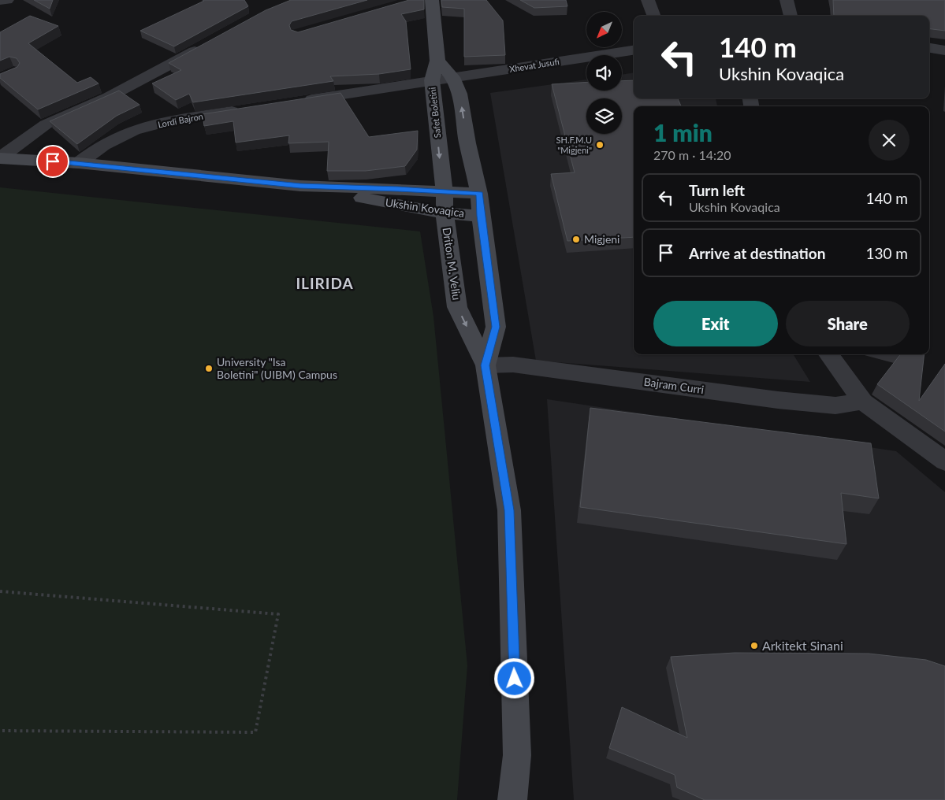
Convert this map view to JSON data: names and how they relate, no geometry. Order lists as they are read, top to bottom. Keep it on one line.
{"streets":{"street":["Xhevat Jusufi","Safet Boletini","Lordi Bajron","Ukshin Kovaqica","Driton M. Veliu","Bajram Curri"]},"crossings":[["Xhevat Jusufi","Safet Boletini"],["Safet Boletini","Ukshin Kovaqica"],["Safet Boletini","Driton M. Veliu"],["Lordi Bajron","Ukshin Kovaqica"],["Ukshin Kovaqica","Driton M. Veliu"],["Driton M. Veliu","Bajram Curri"]],"districts":["ILIRIDA"],"places":["SH.F.M.U \"Migjeni\"","Migjeni","University \"Isa Boletini\" (UIBM) Campus","Arkitekt Sinani"],"north":"bottom left","page":{"turn":["140 m","Ukshin Kovaqica"],"heading":["1 min","270 m · 14:20"],"list":[{"name":"Turn left","note":"Ukshin Kovaqica","value":"140 m"},{"name":"Arrive at destination","value":"130 m"}],"buttons":["Exit","Share"]}}
